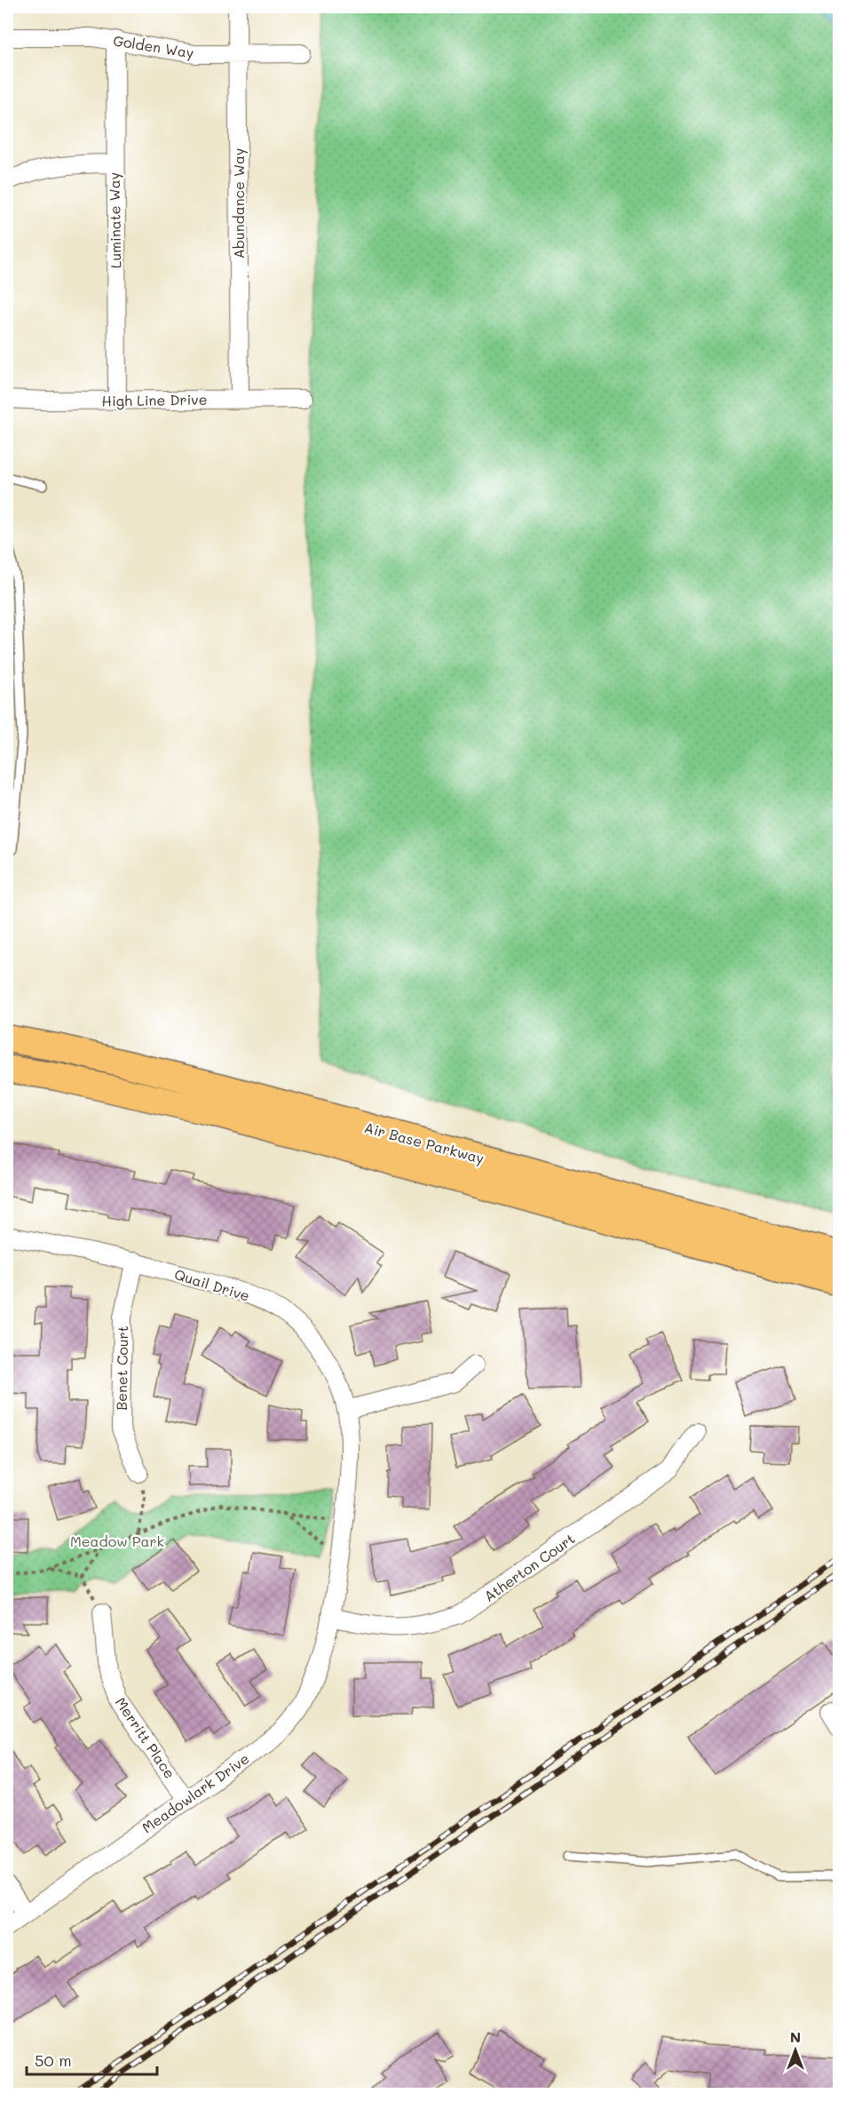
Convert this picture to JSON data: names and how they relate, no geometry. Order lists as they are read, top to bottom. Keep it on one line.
{"streets":{"main road":["Air Base Parkway"],"street":["Golden Way","Abundance Way","Luminate Way","High Line Drive","Quail Drive","Benet Court","Atherton Court","Merritt Place","Meadowlark Drive"]},"crossings":[["Golden Way","Abundance Way"],["Golden Way","Luminate Way"],["Abundance Way","High Line Drive"],["Luminate Way","High Line Drive"],["Quail Drive","Benet Court"],["Quail Drive","Atherton Court"],["Quail Drive","Meadowlark Drive"],["Atherton Court","Meadowlark Drive"],["Merritt Place","Meadowlark Drive"]],"parks":["Meadow Park"],"scale_bar":"50 m","north":"top"}
